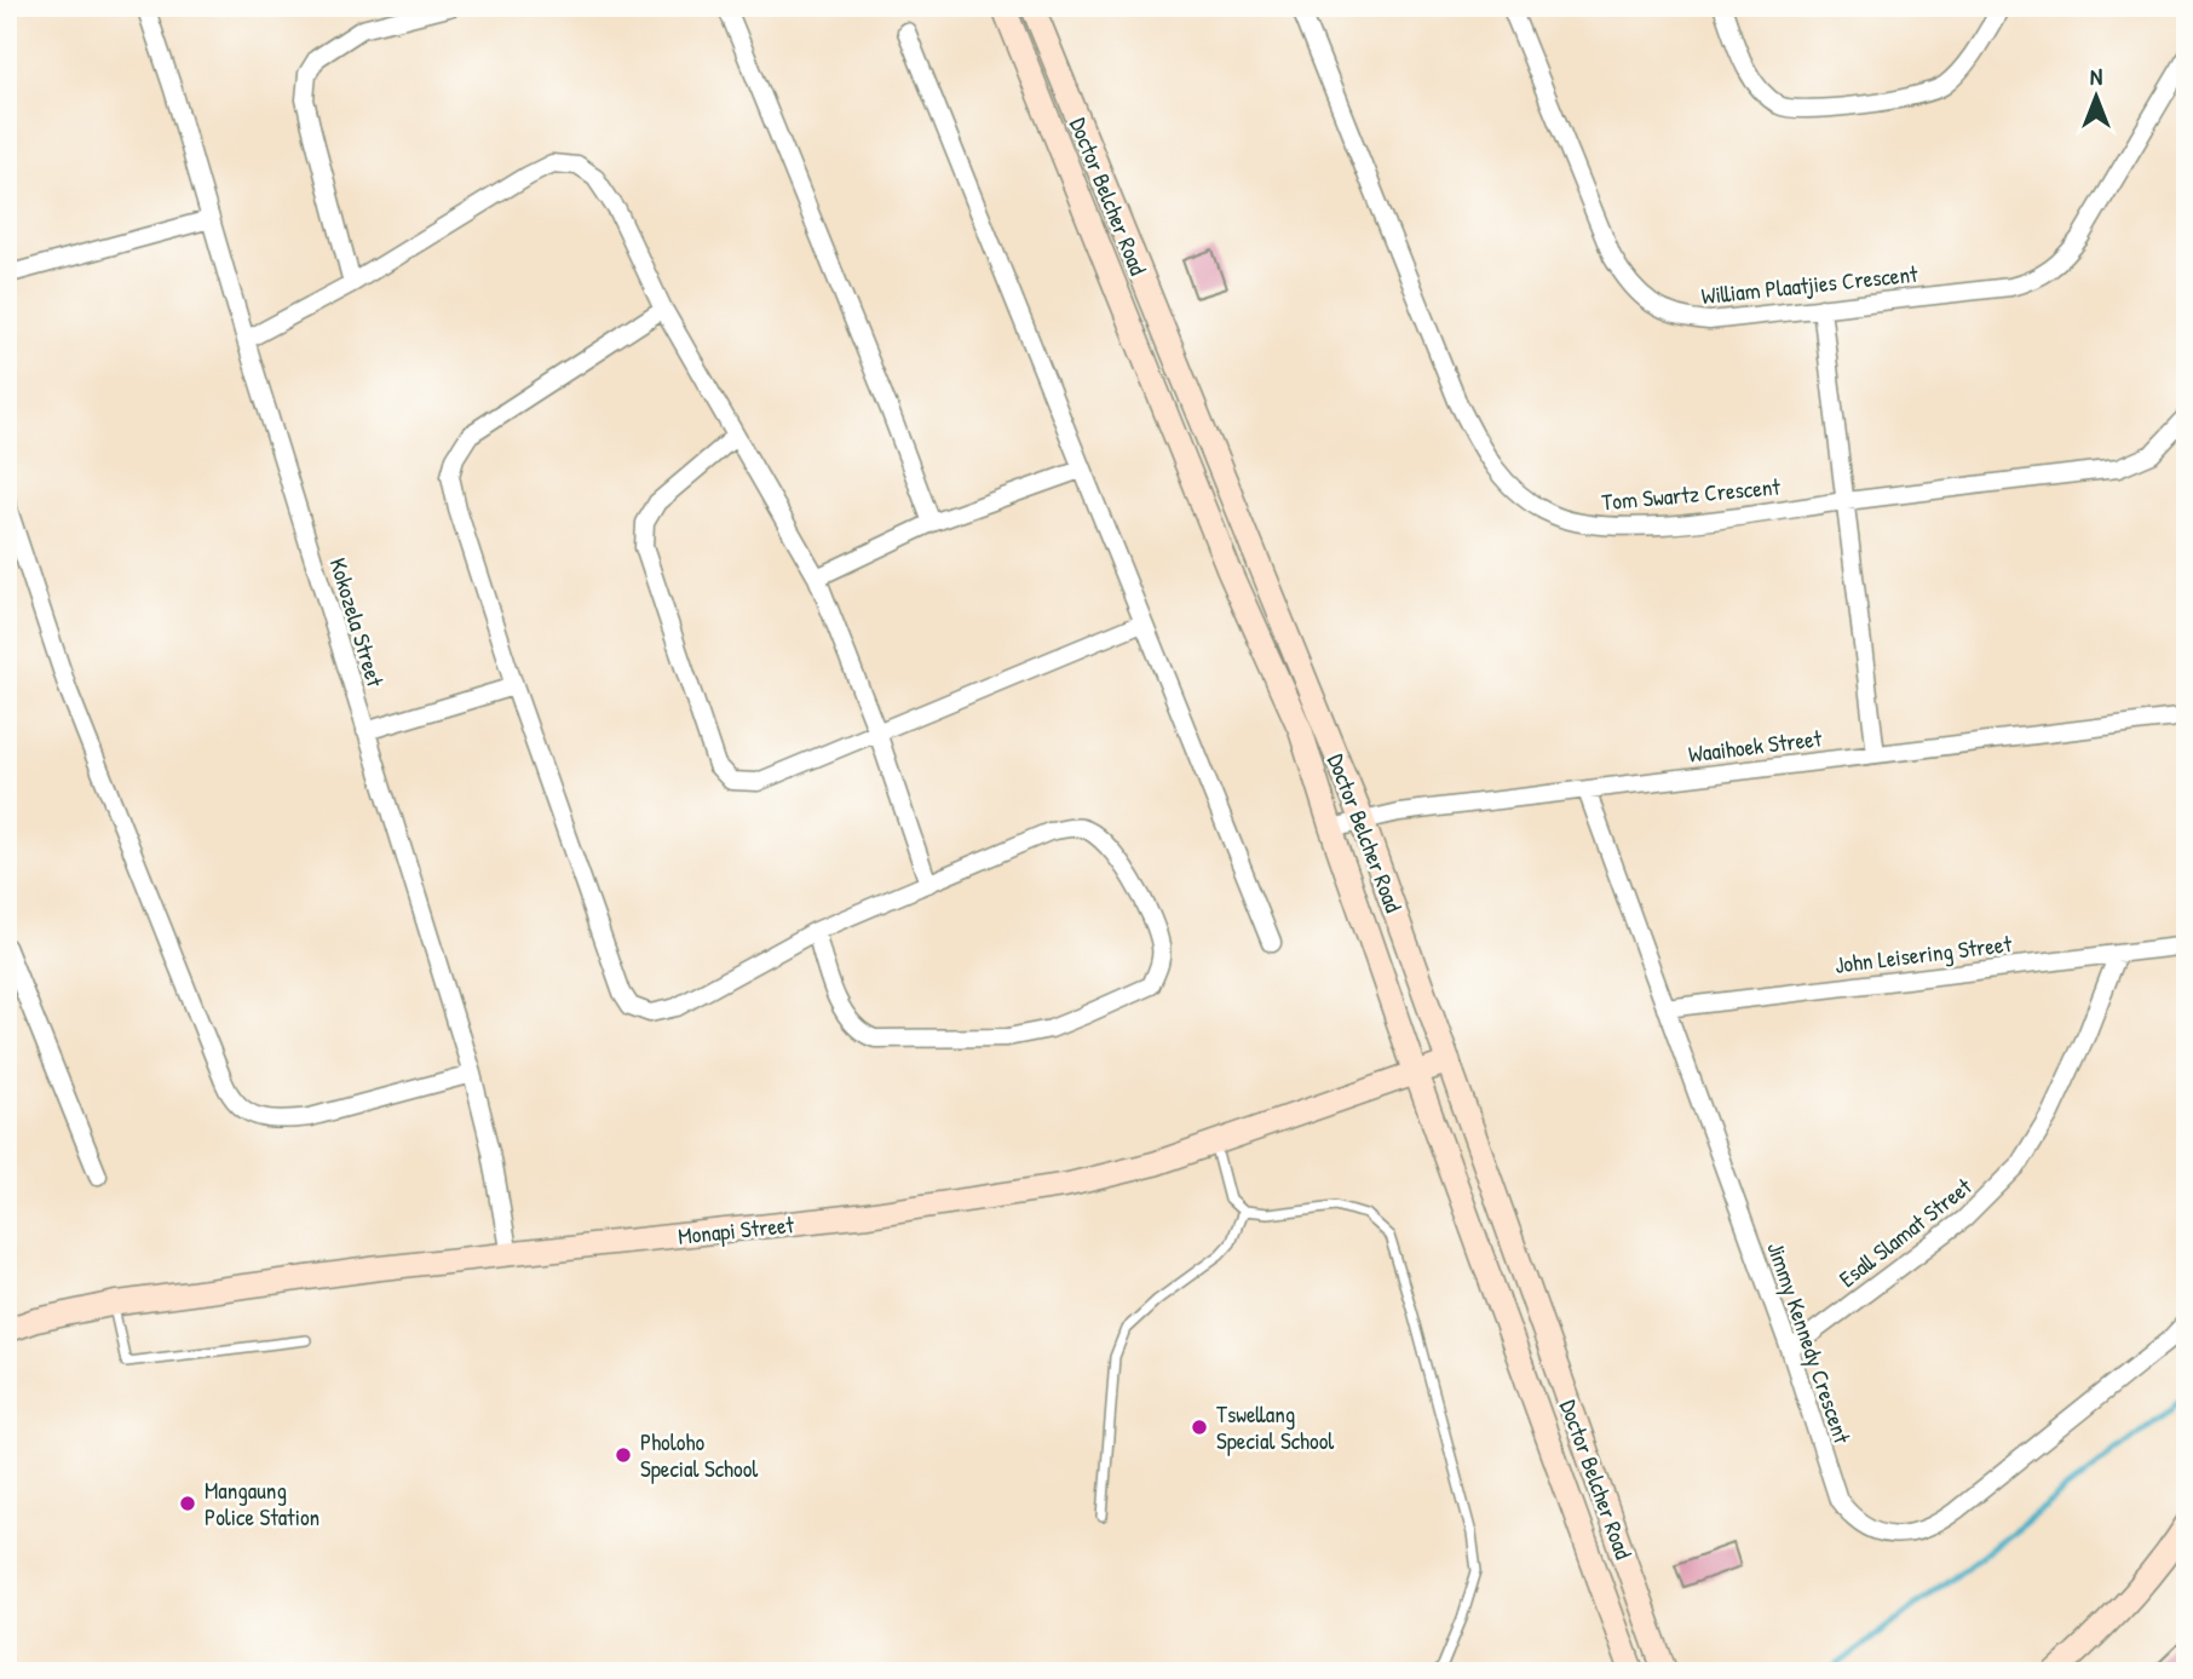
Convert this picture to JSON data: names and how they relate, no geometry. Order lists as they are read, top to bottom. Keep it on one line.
{"streets":{"main road":["Doctor Belcher Road","Monapi Street"],"street":["William Plaatjies Crescent","Tom Swartz Crescent","Kokozela Street","Waaihoek Street","John Leisering Street","Esall Slamat Street","Jimmy Kennedy Crescent"]},"crossings":[["Doctor Belcher Road","Waaihoek Street"],["Doctor Belcher Road","Monapi Street"],["Kokozela Street","Monapi Street"],["Waaihoek Street","Jimmy Kennedy Crescent"],["John Leisering Street","Esall Slamat Street"],["John Leisering Street","Jimmy Kennedy Crescent"],["Esall Slamat Street","Jimmy Kennedy Crescent"]],"places":["Tswellang Special School","Pholoho Special School","Mangaung Police Station"],"north":"top"}
